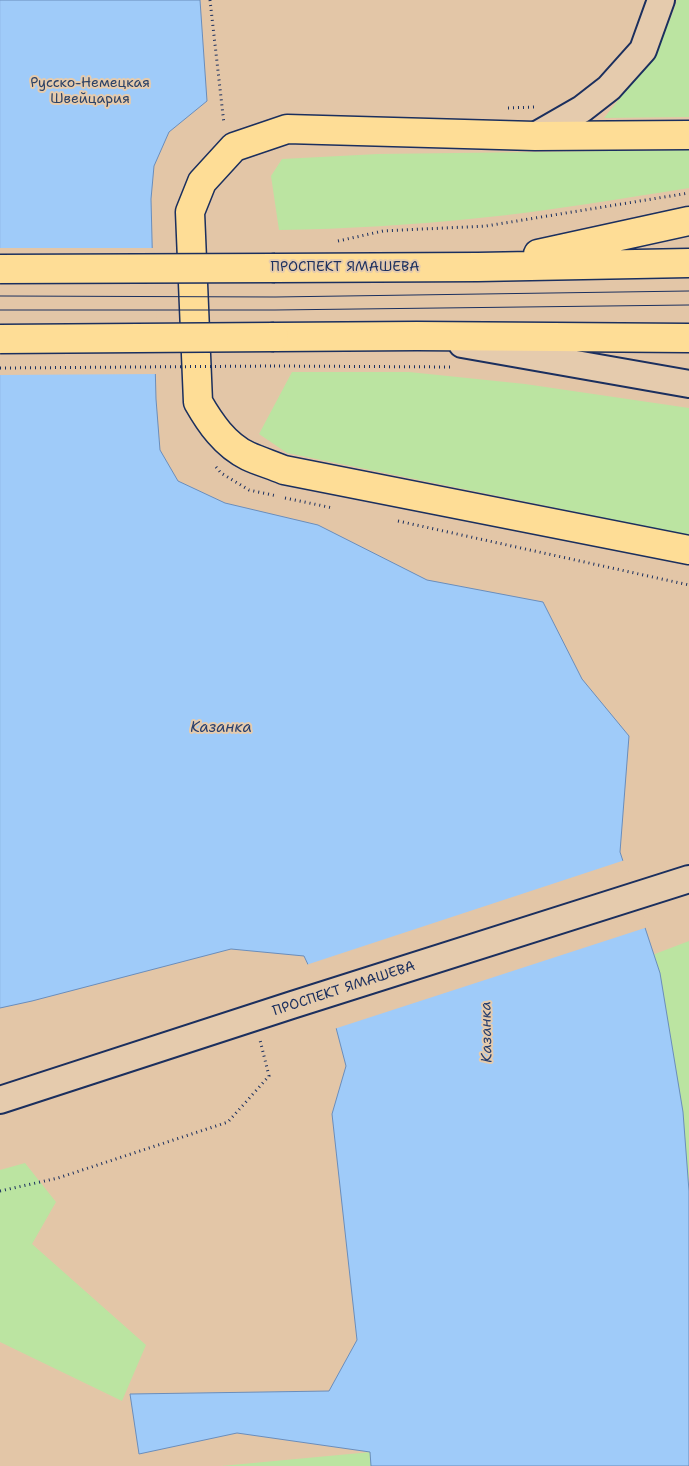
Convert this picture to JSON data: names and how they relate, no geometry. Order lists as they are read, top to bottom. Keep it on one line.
{"streets":{"main road":["ПРОСПЕКТ ЯМАШЕВА"]},"water":["Казанка"],"parks":["Русско-Немецкая Швейцария"]}
